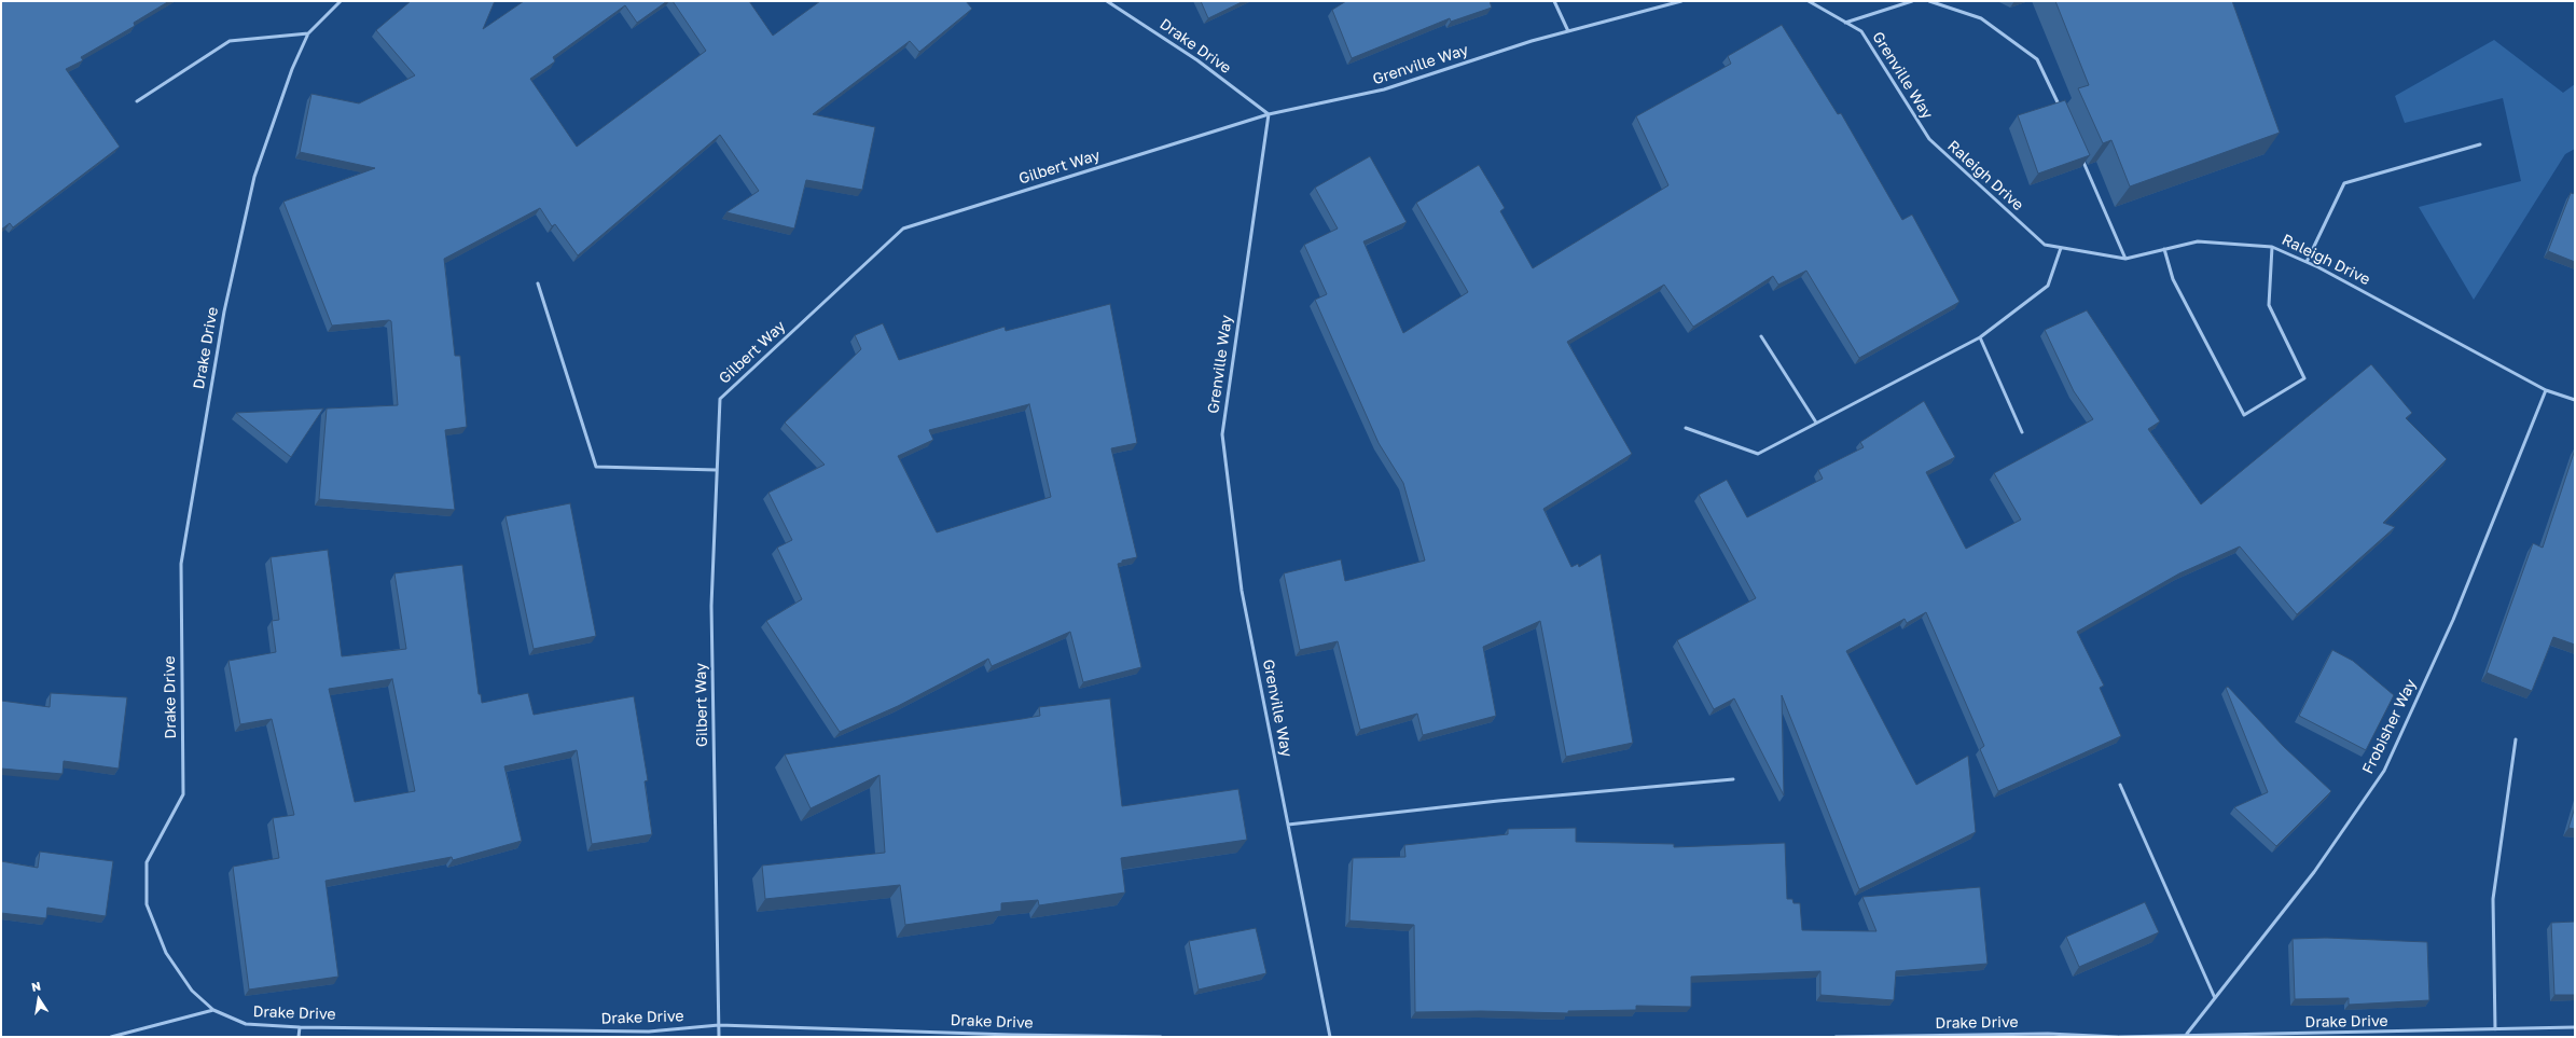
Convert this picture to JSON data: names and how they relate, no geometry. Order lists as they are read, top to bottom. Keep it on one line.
{"streets":{"lane":["Drake Drive","Grenville Way","Gilbert Way","Raleigh Drive","Frobisher Way"]},"crossings":[["Drake Drive","Grenville Way"],["Drake Drive","Gilbert Way"],["Drake Drive","Frobisher Way"],["Grenville Way","Gilbert Way"],["Grenville Way","Raleigh Drive"],["Raleigh Drive","Frobisher Way"]],"north":"top"}
